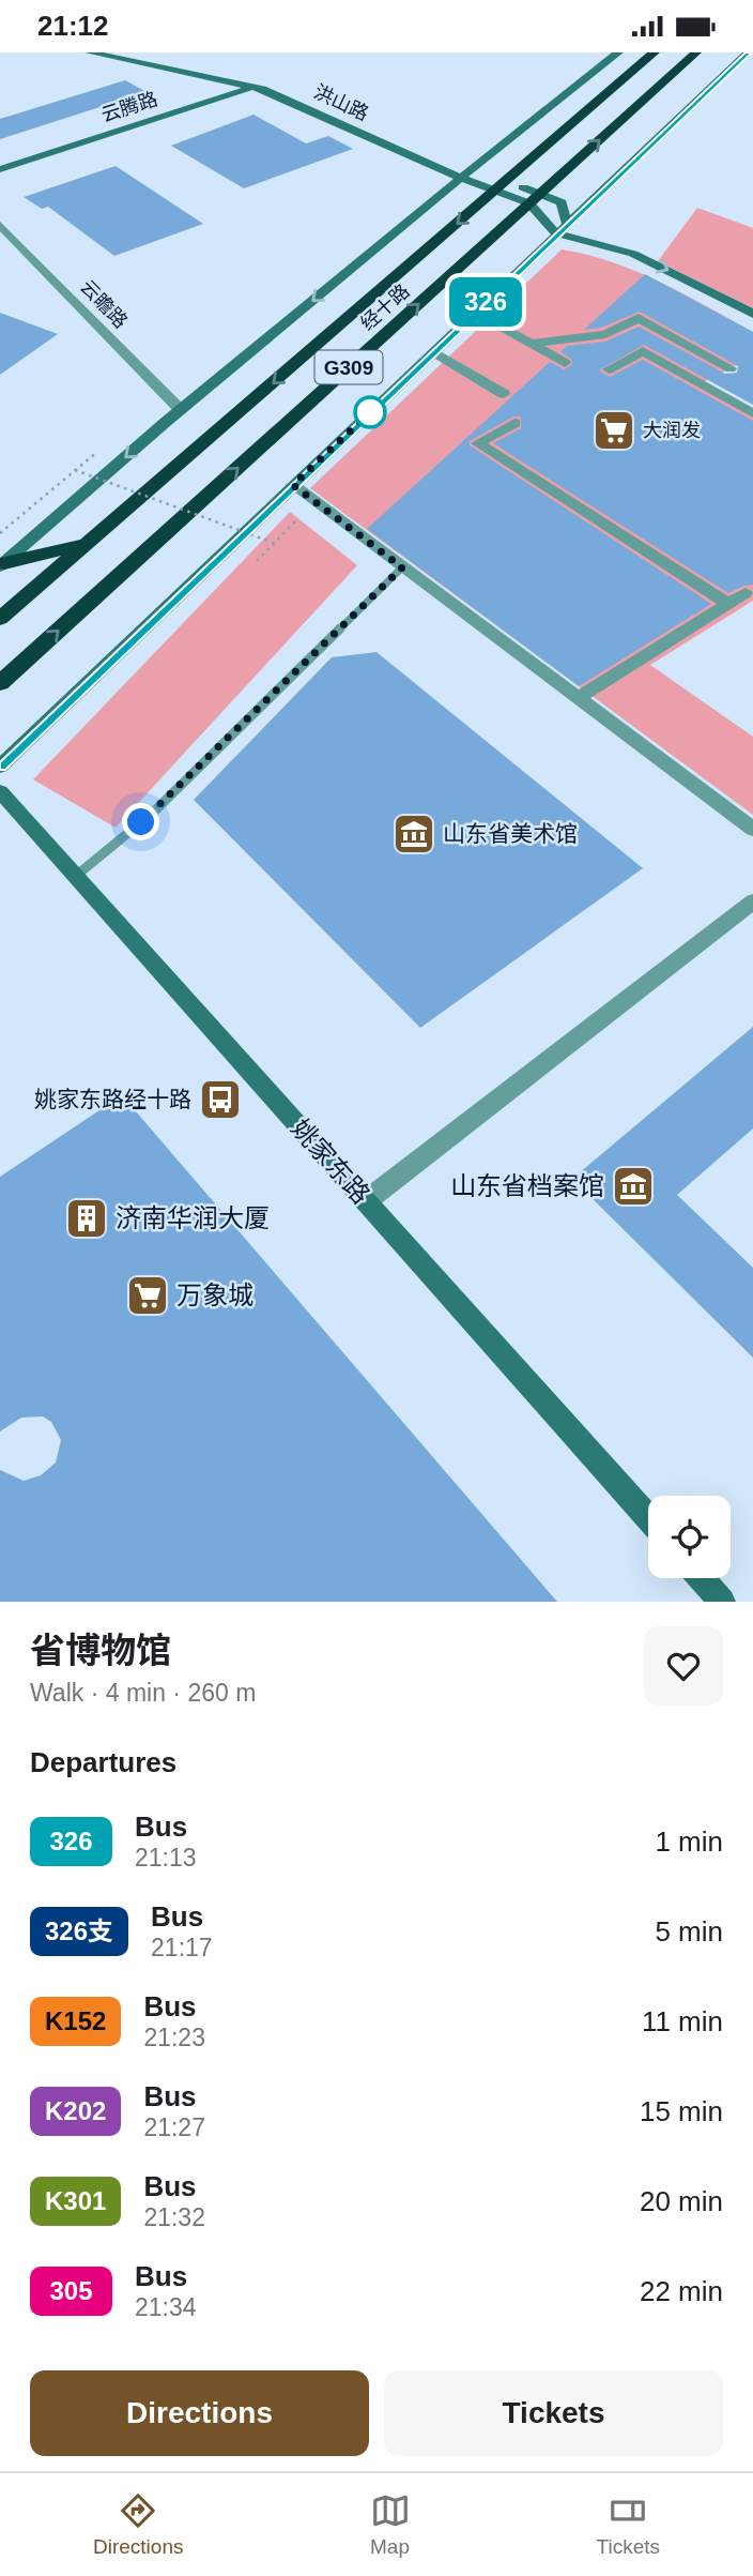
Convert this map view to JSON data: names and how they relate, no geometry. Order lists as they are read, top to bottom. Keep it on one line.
{"streets":{"highway":["经十路","G309"],"main road":["洪山路","云腾路","姚家东路"],"street":["云瞻路"]},"crossings":[["洪山路","云腾路"],["洪山路","经十路"]],"places":{"supermarket":["大润发","万象城"],"museum":["山东省美术馆","山东省档案馆"],"bus stop":["姚家东路经十路"],"building":["济南华润大厦"]},"lines":["bus line 326"],"page":{"status":"21:12","on_map":"326","heading":[["省博物馆","Walk · 4 min · 260 m"],"Departures"],"list":[{"mark":"326","name":"Bus","note":"21:13","value":"1 min"},{"mark":"326支","name":"Bus","note":"21:17","value":"5 min"},{"mark":"K152","name":"Bus","note":"21:23","value":"11 min"},{"mark":"K202","name":"Bus","note":"21:27","value":"15 min"},{"mark":"K301","name":"Bus","note":"21:32","value":"20 min"},{"mark":"305","name":"Bus","note":"21:34","value":"22 min"}],"buttons":["Directions","Tickets"],"tabs":["Directions","Map","Tickets"]}}
